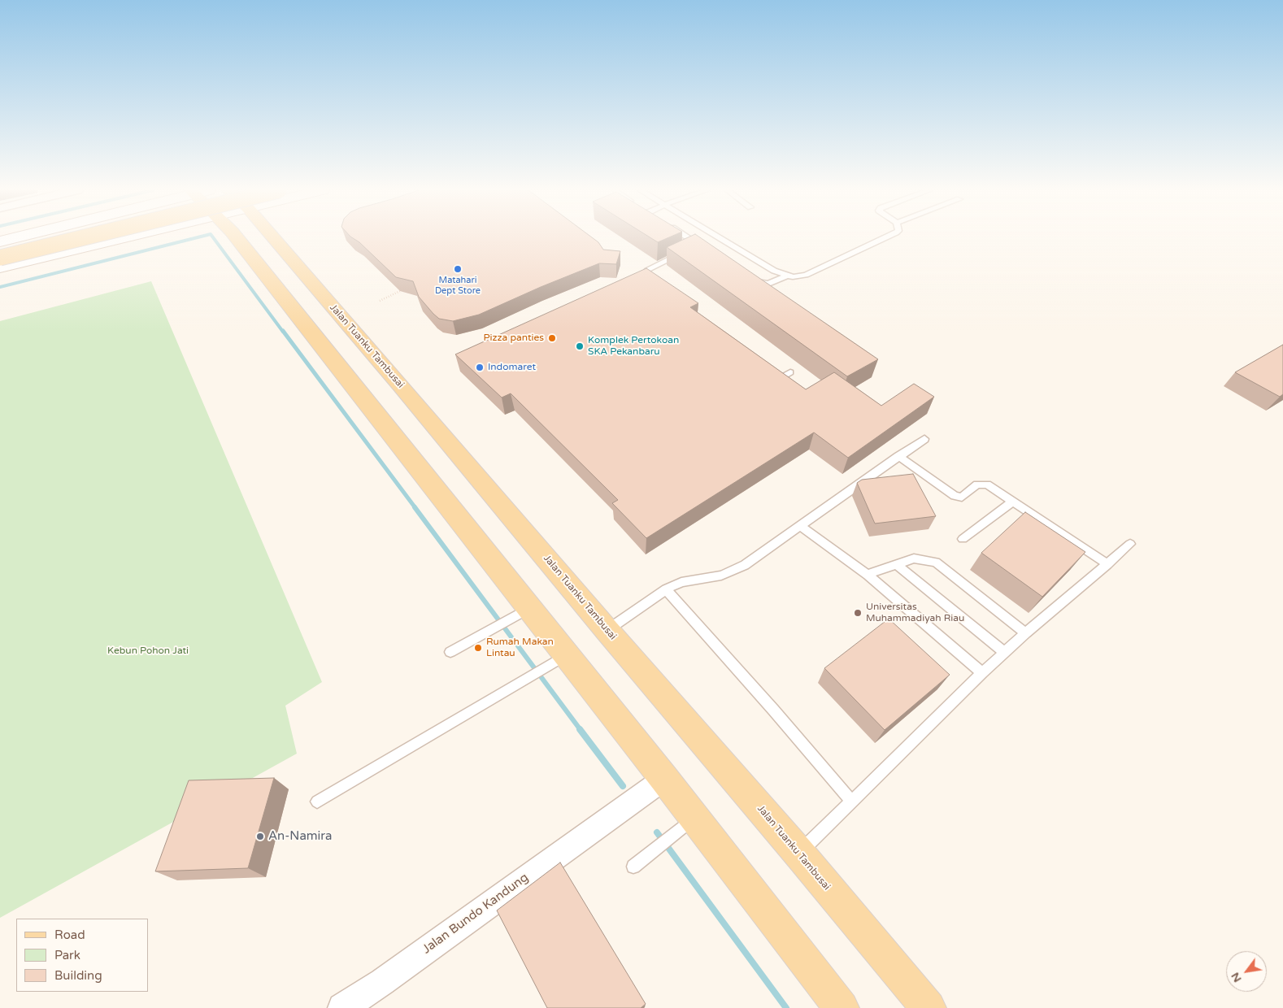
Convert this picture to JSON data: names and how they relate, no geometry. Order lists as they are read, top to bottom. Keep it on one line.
{"streets":{"main road":["Jalan Tuanku Tambusai"],"street":["Jalan Bundo Kandung"]},"crossings":[["Jalan Tuanku Tambusai","Jalan Bundo Kandung"]],"parks":["Kebun Pohon Jati"],"places":["Matahari Dept Store","Pizza panties","Komplek Pertokoan SKA Pekanbaru","Indomaret","Universitas Muhammadiyah Riau","Rumah Makan Lintau","An-Namira"],"legend":["Road","Park","Building"],"north":"bottom left"}
